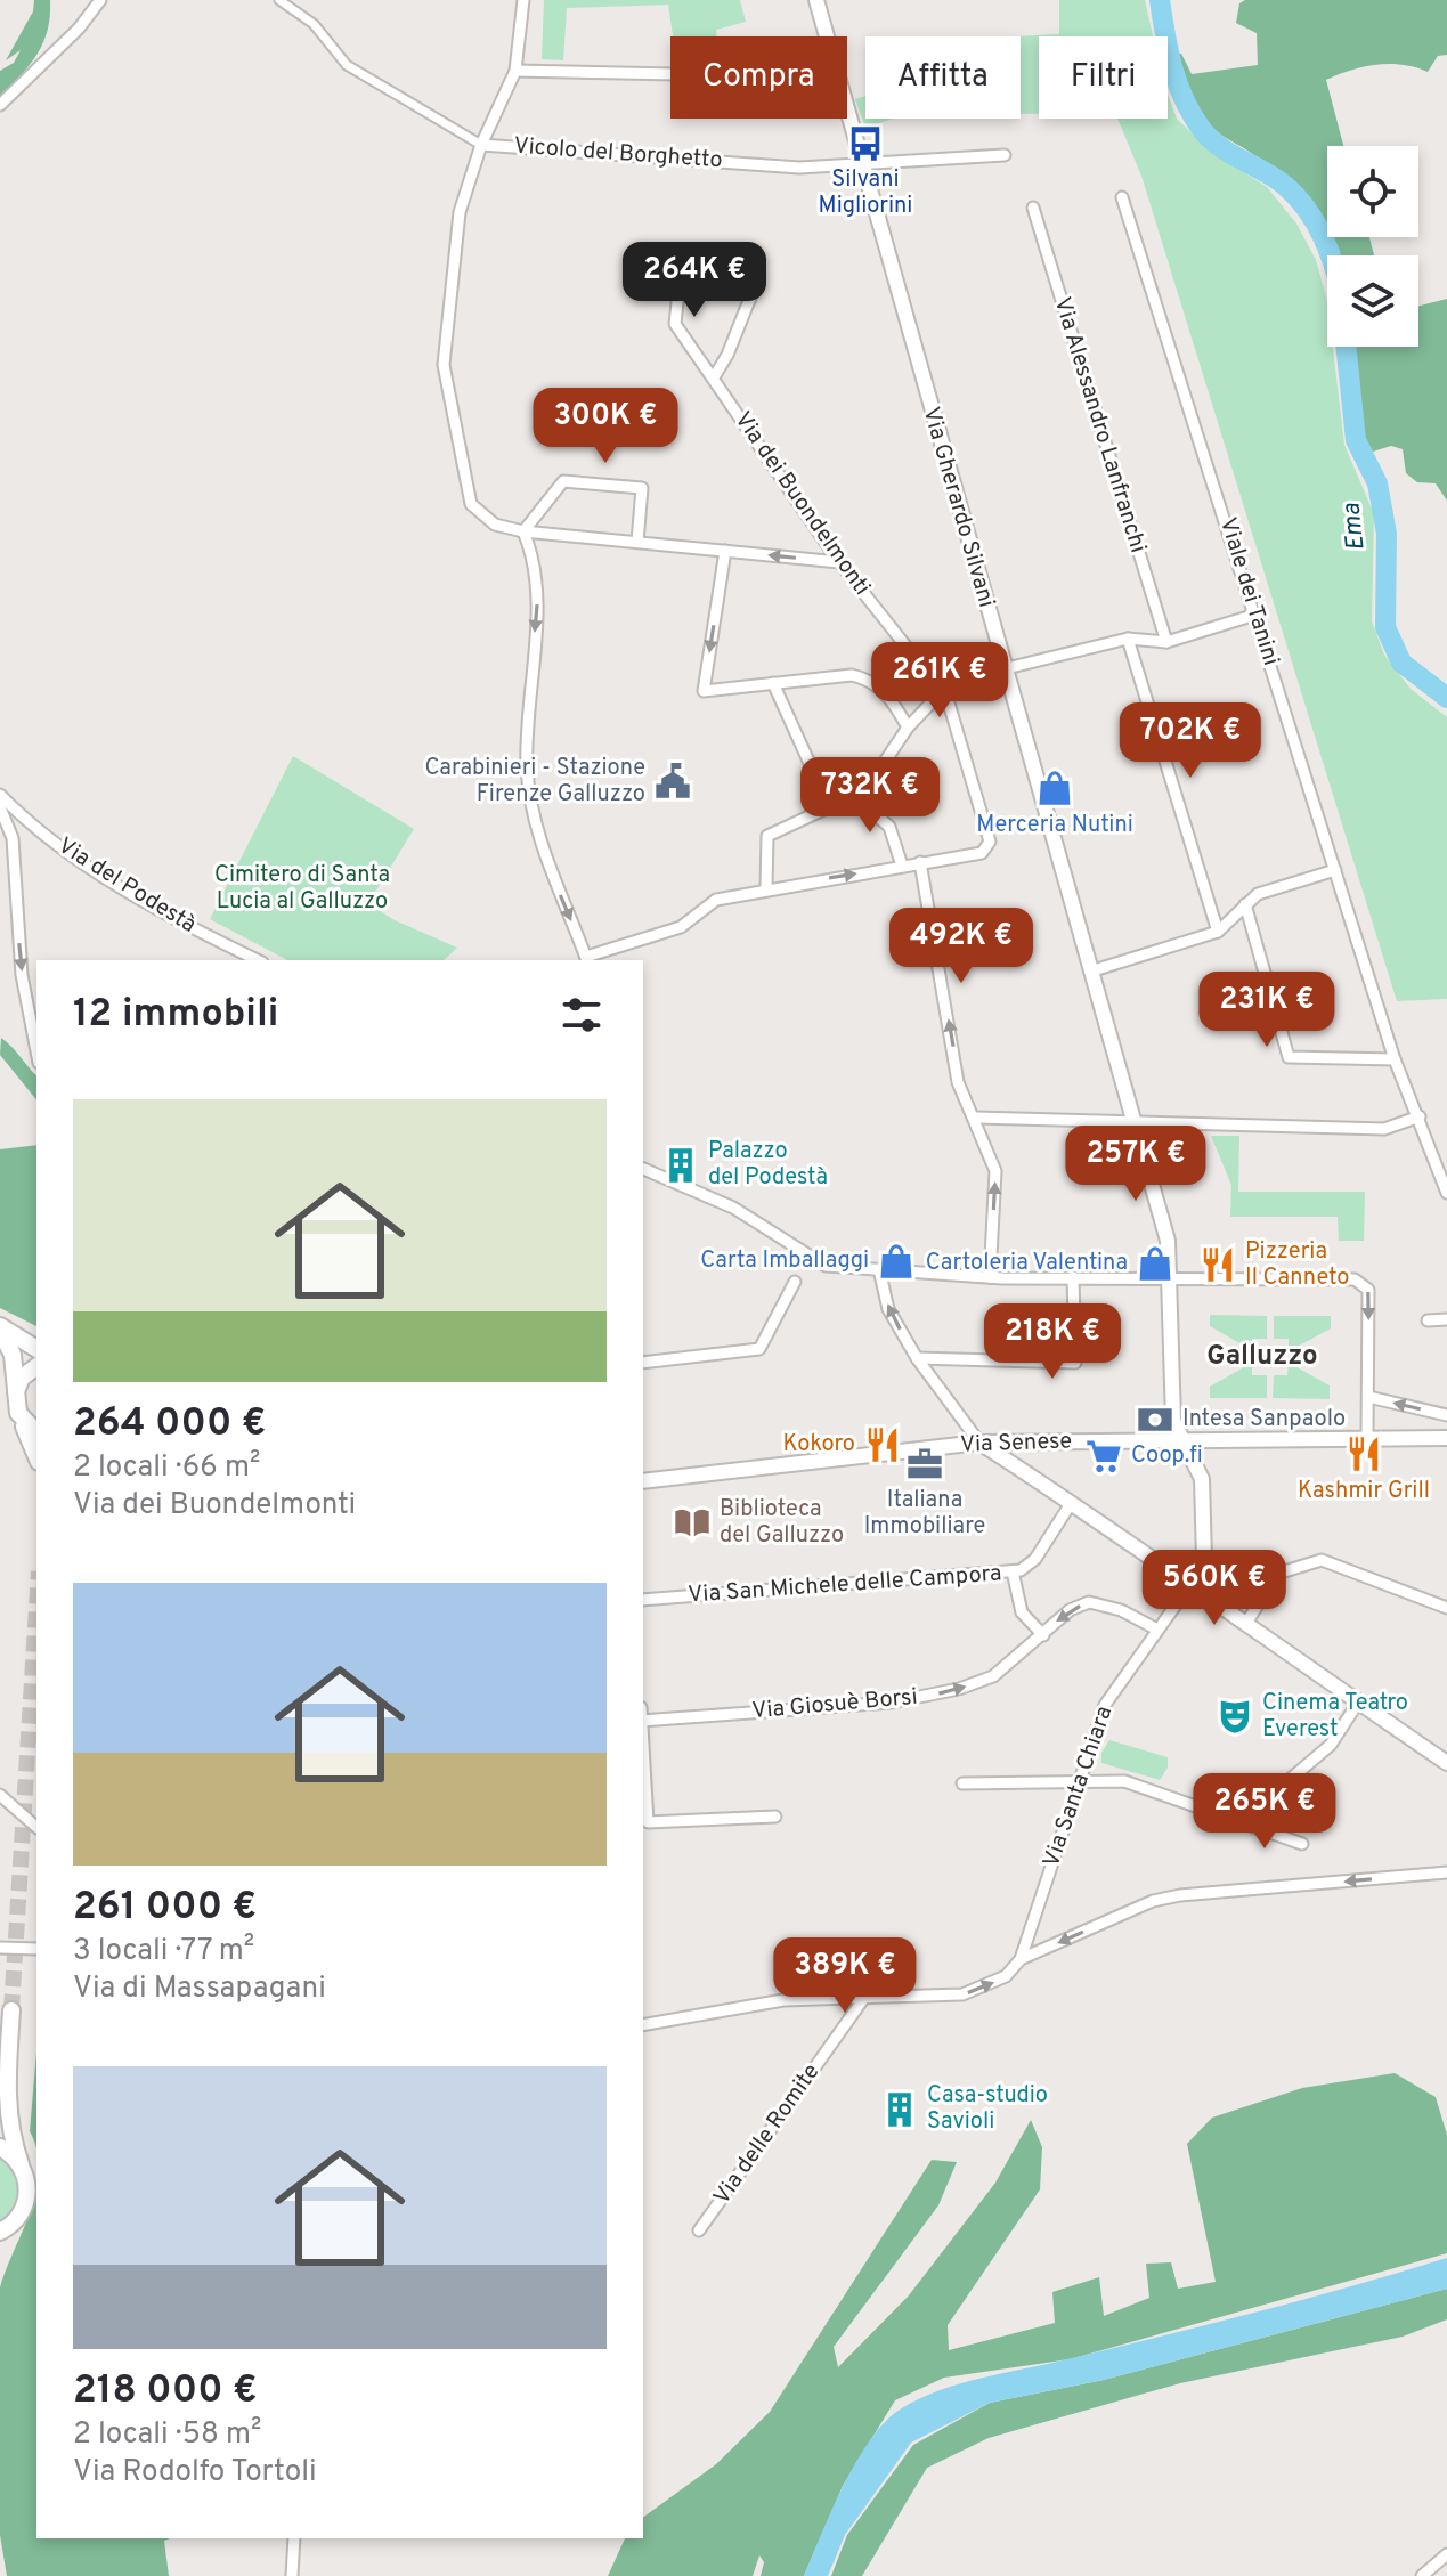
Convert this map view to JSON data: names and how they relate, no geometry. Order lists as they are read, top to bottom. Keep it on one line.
{"streets":{"main road":["Via Gherardo Silvani","Via Senese"],"street":["Vicolo del Borghetto","Via Alessandro Lanfranchi","Via dei Buondelmonti","Viale dei Tanini","Via del Podestà","Via San Michele delle Campora","Via Giosuè Borsi","Via Santa Chiara","Via delle Romite"]},"crossings":[["Vicolo del Borghetto","Via Gherardo Silvani"],["Via Gherardo Silvani","Via Senese"],["Via Gherardo Silvani","Via Santa Chiara"],["Via Giosuè Borsi","Via Santa Chiara"]],"districts":["Galluzzo"],"water":["Ema"],"parks":["Cimitero di Santa Lucia al Galluzzo"],"places":{"bus stop":["Silvani Migliorini"],"public building":["Carabinieri - Stazione Firenze Galluzzo"],"shop":["Merceria Nutini","Carta Imballaggi","Cartoleria Valentina"],"building":["Palazzo del Podestà","Casa-studio Savioli"],"restaurant":["Pizzeria Il Canneto","Kokoro","Kashmir Grill"],"bank":["Intesa Sanpaolo"],"supermarket":["Coop.fi"],"office":["Italiana Immobiliare"],"library":["Biblioteca del Galluzzo"],"theatre":["Cinema Teatro Everest"]},"page":{"chip":["Compra","Affitta","Filtri"],"price":["264K €","300K €","261K €","702K €","732K €","492K €","231K €","257K €","218K €","560K €","265K €","389K €"],"heading":"12 immobili","list":[{"name":"264 000 €","note":"2 locali · 66 m² · Via dei Buondelmonti"},{"name":"261 000 €","note":"3 locali · 77 m² · Via di Massapagani"},{"name":"218 000 €","note":"2 locali · 58 m² · Via Rodolfo Tortoli"}]}}
